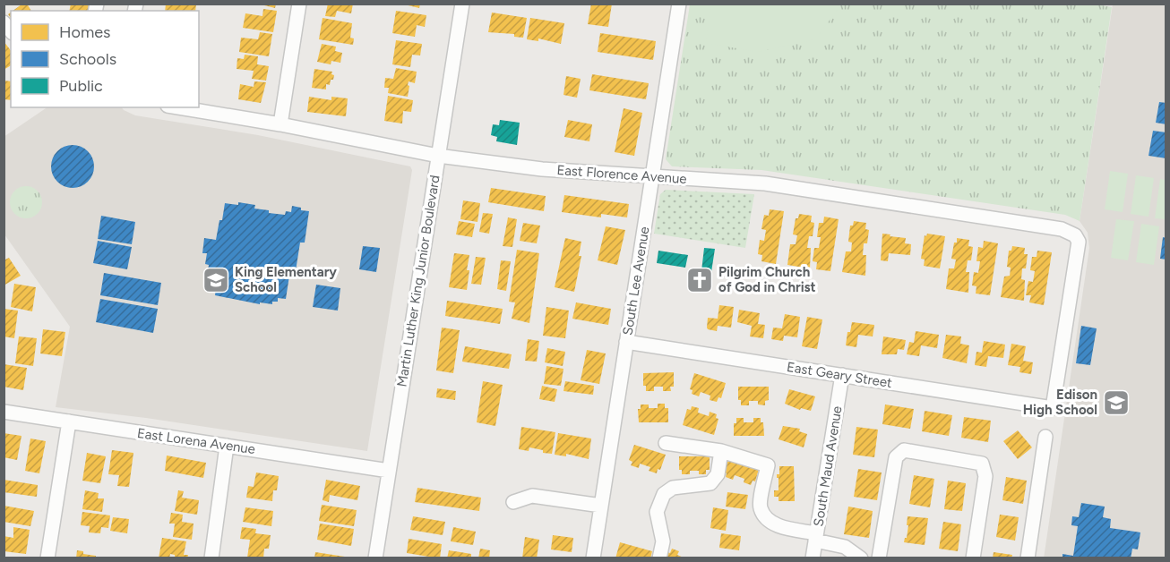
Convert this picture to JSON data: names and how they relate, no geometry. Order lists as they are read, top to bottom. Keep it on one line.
{"streets":{"street":["East Florence Avenue","Martin Luther King Junior Boulevard","South Lee Avenue","East Geary Street","East Lorena Avenue","South Maud Avenue"]},"crossings":[["East Florence Avenue","Martin Luther King Junior Boulevard"],["East Florence Avenue","South Lee Avenue"],["East Florence Avenue","East Geary Street"],["Martin Luther King Junior Boulevard","East Lorena Avenue"],["South Lee Avenue","East Geary Street"],["East Geary Street","South Maud Avenue"]],"places":{"school or university":["King Elementary School","Edison High School"],"church":["Pilgrim Church of God in Christ"]},"legend":["Homes","Schools","Public"]}
